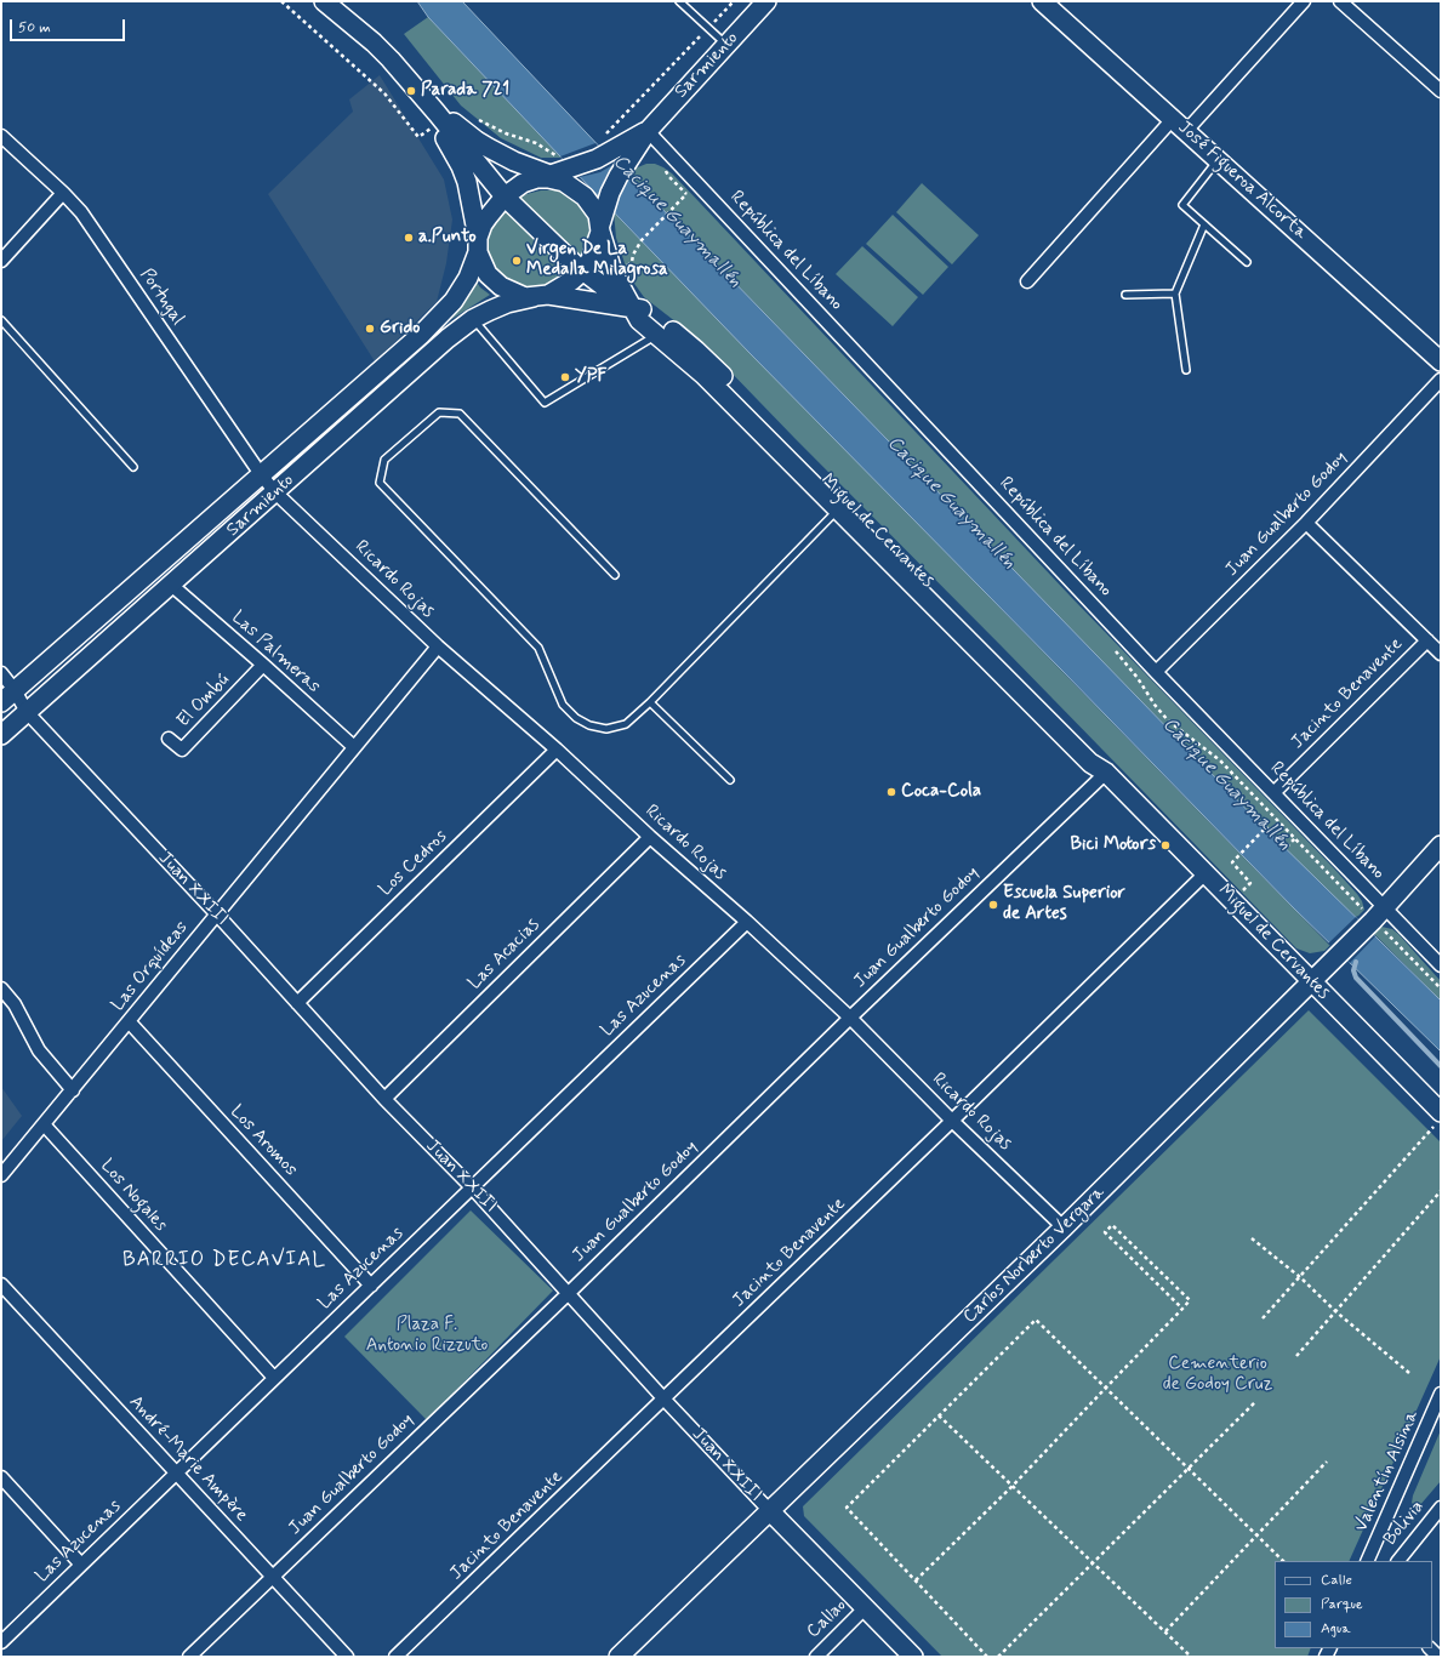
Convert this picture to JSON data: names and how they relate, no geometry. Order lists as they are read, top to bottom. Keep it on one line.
{"streets":{"main road":["Sarmiento","José Figueroa Alcorta","Miguel de Cervantes","Juan XXIII","Carlos Norberto Vergara"],"street":["República del Líbano","Portugal","Juan Gualberto Godoy","Ricardo Rojas","Las Palmeras","Jacinto Benavente","El Ombú","Los Cedros","Las Acacias","Las Orquídeas","Las Azucenas","Los Aromos","Los Nogales","André-Marie Ampère","Valentín Alsina","Bolivia","Callao"]},"crossings":[["Sarmiento","República del Líbano"],["Sarmiento","Portugal"],["Sarmiento","Miguel de Cervantes"],["Sarmiento","Ricardo Rojas"],["Sarmiento","Las Palmeras"],["Sarmiento","Juan XXIII"],["República del Líbano","Juan Gualberto Godoy"],["República del Líbano","Jacinto Benavente"],["República del Líbano","Carlos Norberto Vergara"],["Portugal","Ricardo Rojas"],["Juan Gualberto Godoy","Miguel de Cervantes"],["Juan Gualberto Godoy","Ricardo Rojas"],["Juan Gualberto Godoy","Juan XXIII"],["Juan Gualberto Godoy","André-Marie Ampère"],["Miguel de Cervantes","Jacinto Benavente"],["Miguel de Cervantes","Carlos Norberto Vergara"],["Ricardo Rojas","Jacinto Benavente"],["Ricardo Rojas","Los Cedros"],["Ricardo Rojas","Las Acacias"],["Ricardo Rojas","Las Orquídeas"],["Ricardo Rojas","Las Azucenas"],["Ricardo Rojas","Carlos Norberto Vergara"],["Las Palmeras","El Ombú"],["Las Palmeras","Las Orquídeas"],["Jacinto Benavente","Juan XXIII"],["Los Cedros","Juan XXIII"],["Juan XXIII","Las Acacias"],["Juan XXIII","Las Orquídeas"],["Juan XXIII","Las Azucenas"],["Juan XXIII","Carlos Norberto Vergara"],["Juan XXIII","Callao"],["Las Orquídeas","Los Aromos"],["Las Orquídeas","Los Nogales"],["Las Azucenas","Los Aromos"],["Las Azucenas","Los Nogales"],["Las Azucenas","André-Marie Ampère"]],"districts":["BARRIO DECAVIAL"],"water":["Cacique Guaymallén"],"parks":["Plaza F. Antonio Rizzuto","Cementerio de Godoy Cruz"],"places":["Parada 721","a.Punto","Virgen De La Medalla Milagrosa","Grido","YPF","Coca-Cola","Bici Motors","Escuela Superior de Artes"],"legend":["Calle","Parque","Agua"],"scale_bar":"50 m"}
